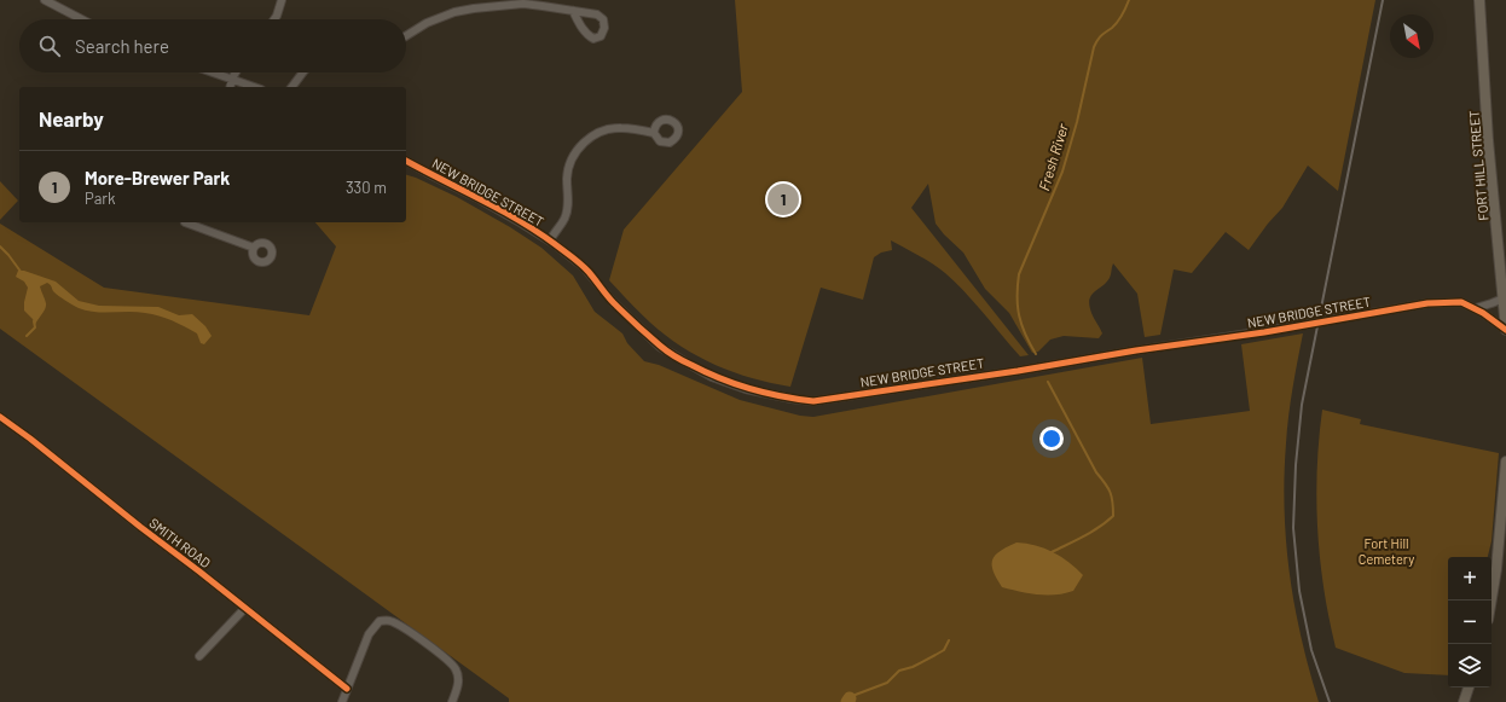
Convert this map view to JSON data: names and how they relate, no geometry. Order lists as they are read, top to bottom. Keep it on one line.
{"streets":{"main road":["FORT HILL STREET"],"street":["NEW BRIDGE STREET","SMITH ROAD"]},"crossings":[["FORT HILL STREET","NEW BRIDGE STREET"]],"water":["Fresh River"],"parks":["Fort Hill Cemetery"],"north":"bottom right","page":{"search":"Search here","heading":"Nearby","list":[{"mark":"1","name":"More-Brewer Park","note":"Park","value":"330 m"}],"pins":"1","map_buttons":["+","−"]}}
